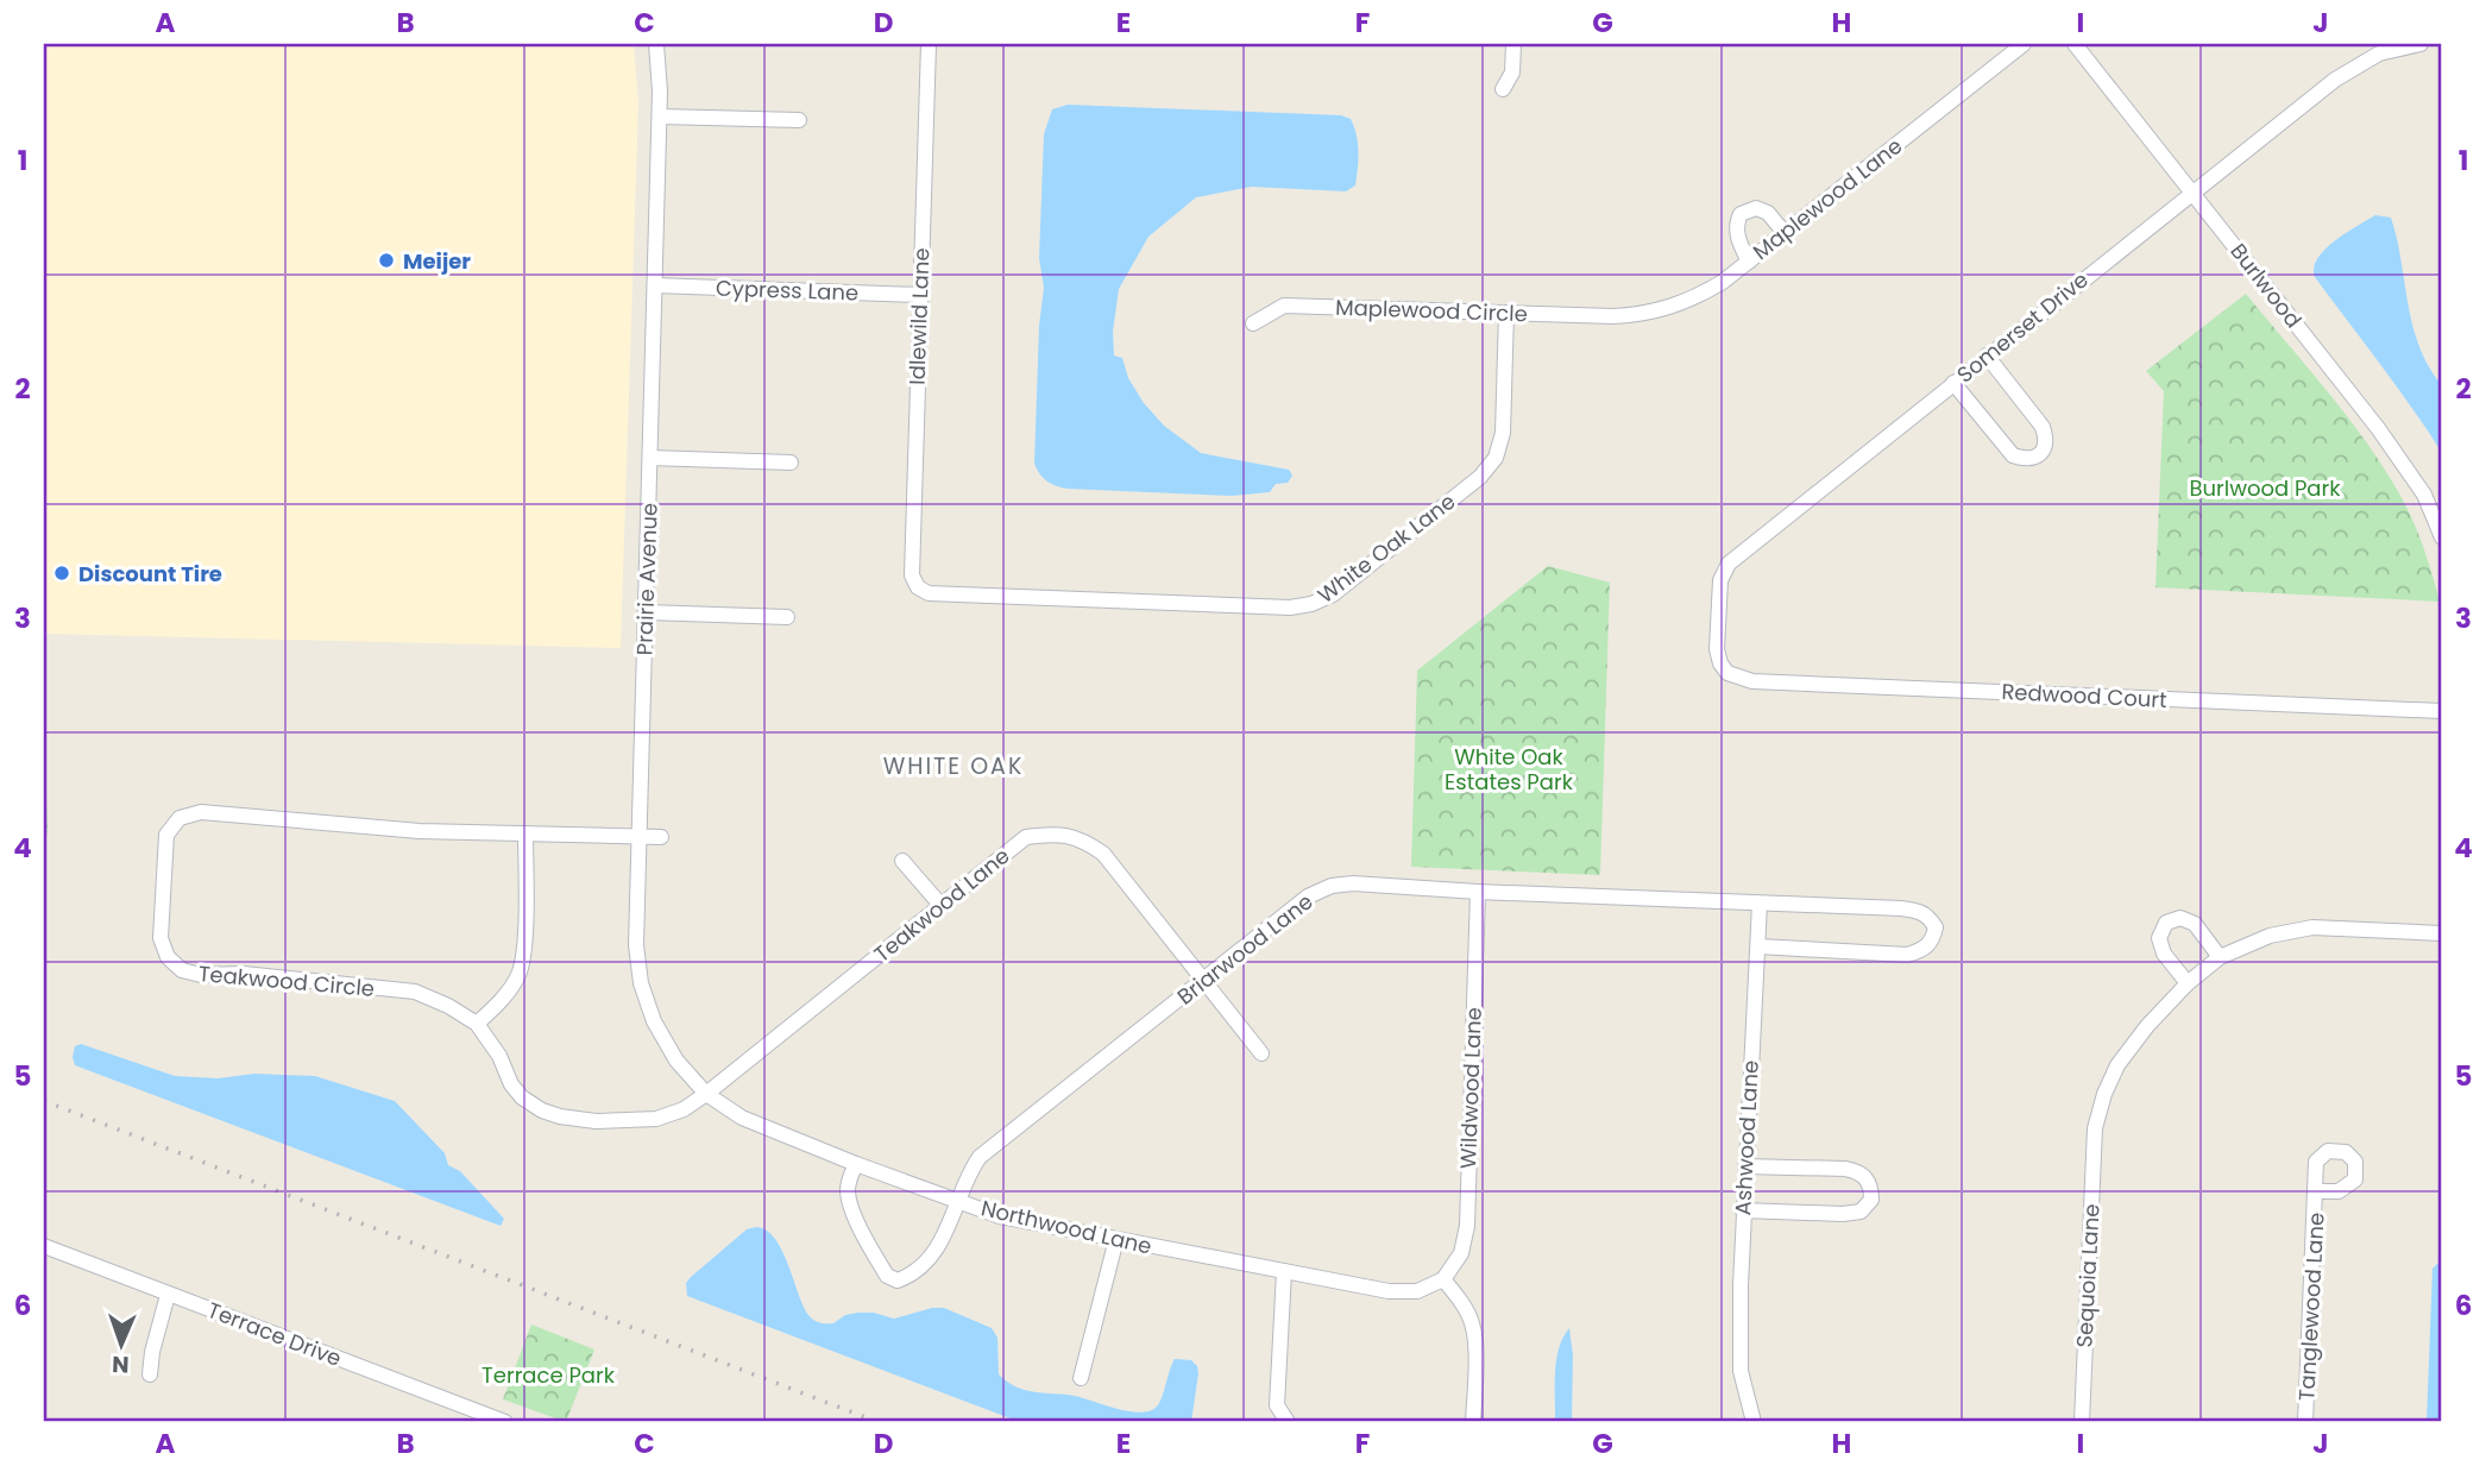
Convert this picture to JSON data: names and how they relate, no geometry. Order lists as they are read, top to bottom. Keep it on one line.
{"streets":{"street":["Maplewood Lane","Burlwood","Cypress Lane","Maplewood Circle","Idlewild Lane","Somerset Drive","White Oak Lane","Prairie Avenue","Redwood Court","Teakwood Lane","Briarwood Lane","Teakwood Circle","Wildwood Lane","Ashwood Lane","Northwood Lane","Sequoia Lane","Tanglewood Lane","Terrace Drive"]},"crossings":[["Maplewood Lane","Maplewood Circle"],["Burlwood","Somerset Drive"],["Cypress Lane","Idlewild Lane"],["Cypress Lane","Prairie Avenue"],["Maplewood Circle","White Oak Lane"],["Idlewild Lane","White Oak Lane"],["Somerset Drive","Redwood Court"],["Prairie Avenue","Teakwood Lane"],["Prairie Avenue","Teakwood Circle"],["Prairie Avenue","Northwood Lane"],["Teakwood Lane","Briarwood Lane"],["Teakwood Lane","Teakwood Circle"],["Teakwood Lane","Northwood Lane"],["Briarwood Lane","Wildwood Lane"],["Briarwood Lane","Ashwood Lane"],["Briarwood Lane","Northwood Lane"],["Teakwood Circle","Northwood Lane"],["Wildwood Lane","Northwood Lane"]],"districts":["WHITE OAK"],"parks":["Burlwood Park","White Oak Estates Park","Terrace Park"],"places":["Meijer","Discount Tire"],"north":"bottom","grid":{"columns":["A","B","C","D","E","F","G","H","I","J"],"rows":["1","2","3","4","5","6"]}}
